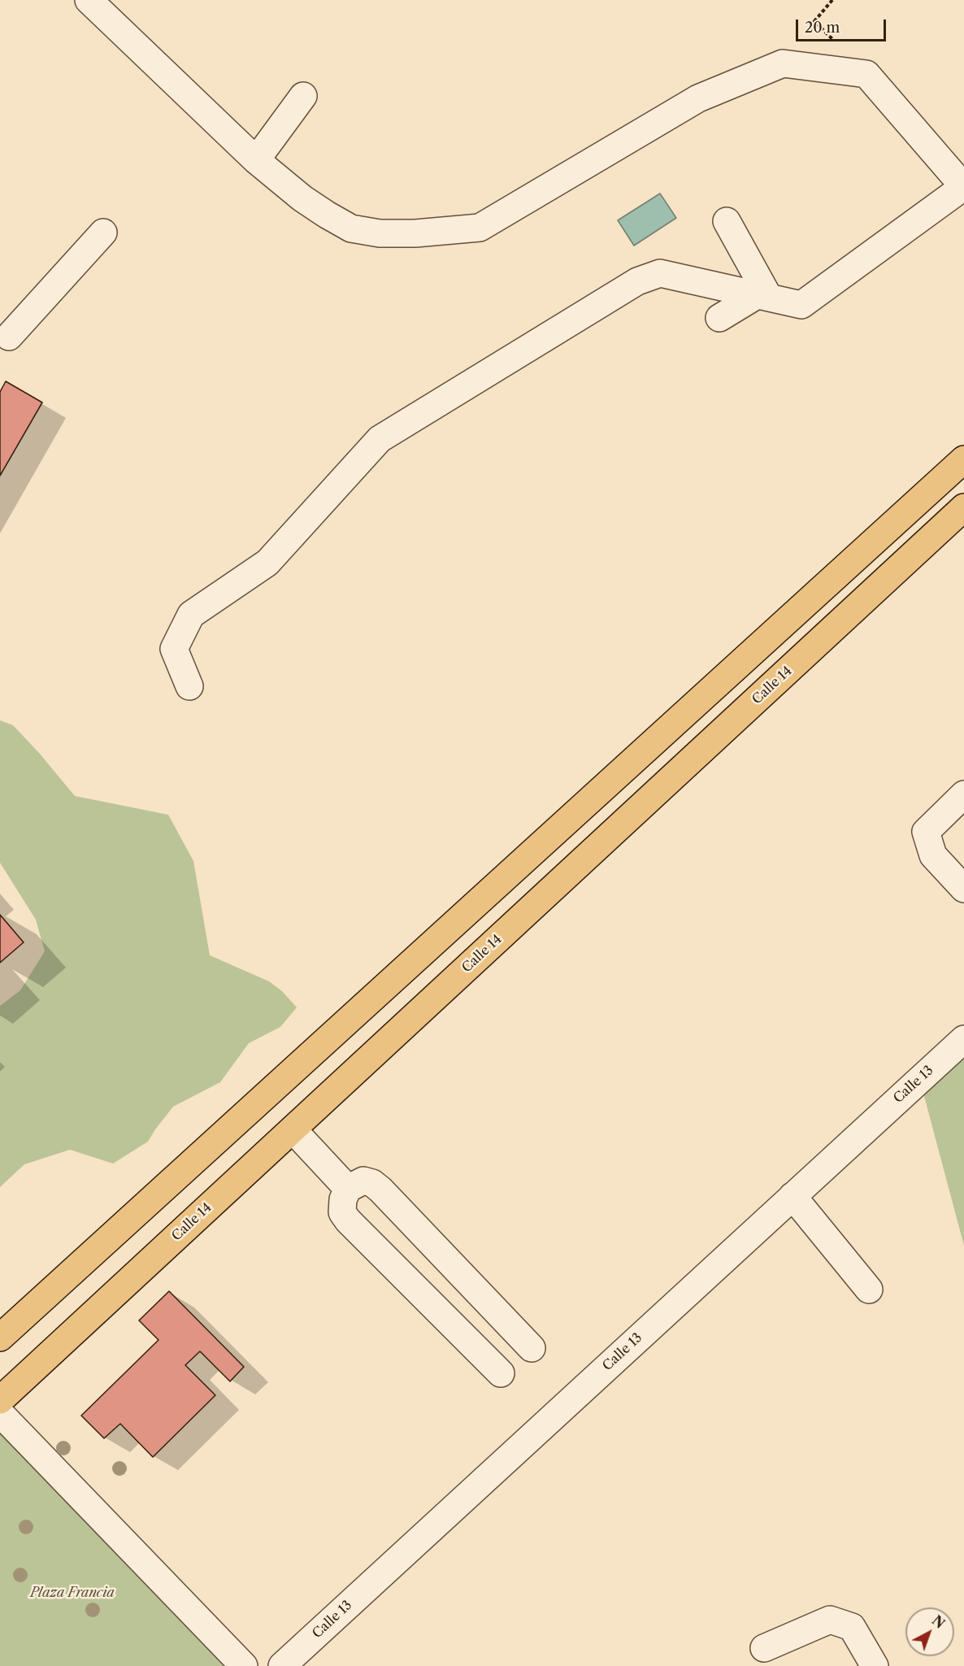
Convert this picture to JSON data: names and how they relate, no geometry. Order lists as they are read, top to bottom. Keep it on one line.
{"streets":{"main road":["Calle 14"],"street":["Calle 13"]},"parks":["Plaza Francia"],"scale_bar":"20 m","north":"top right"}
